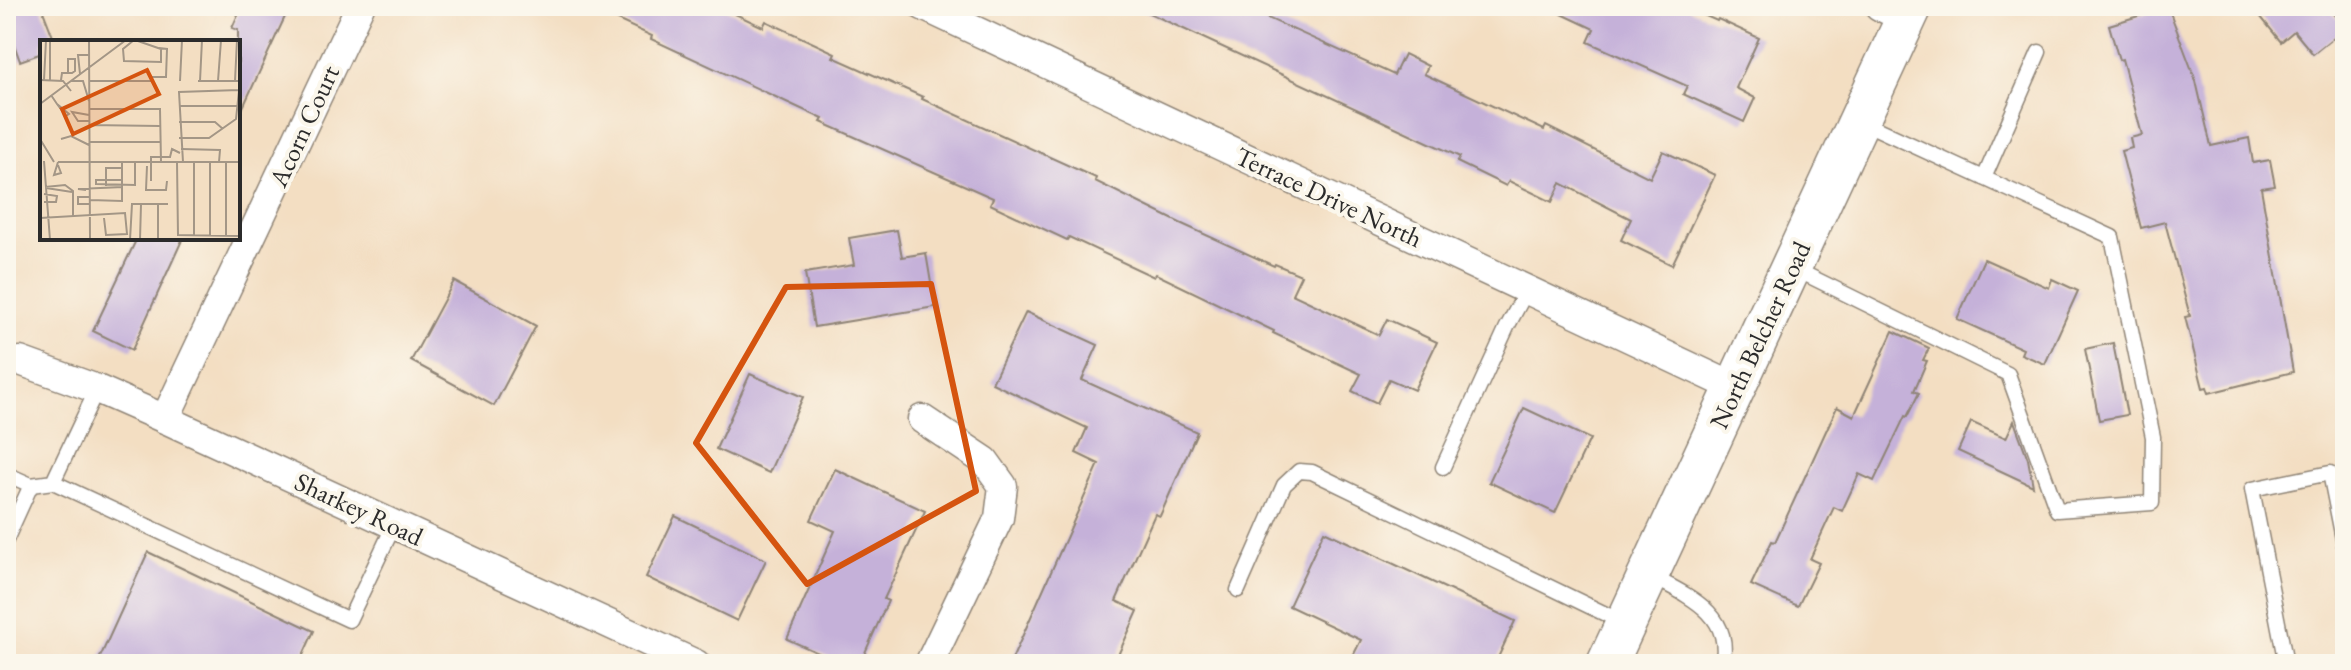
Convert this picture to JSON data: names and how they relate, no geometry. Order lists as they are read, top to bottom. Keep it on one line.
{"streets":{"main road":["North Belcher Road"],"street":["Acorn Court","Terrace Drive North","Sharkey Road"]},"crossings":[["Acorn Court","Sharkey Road"],["Terrace Drive North","North Belcher Road"]]}
